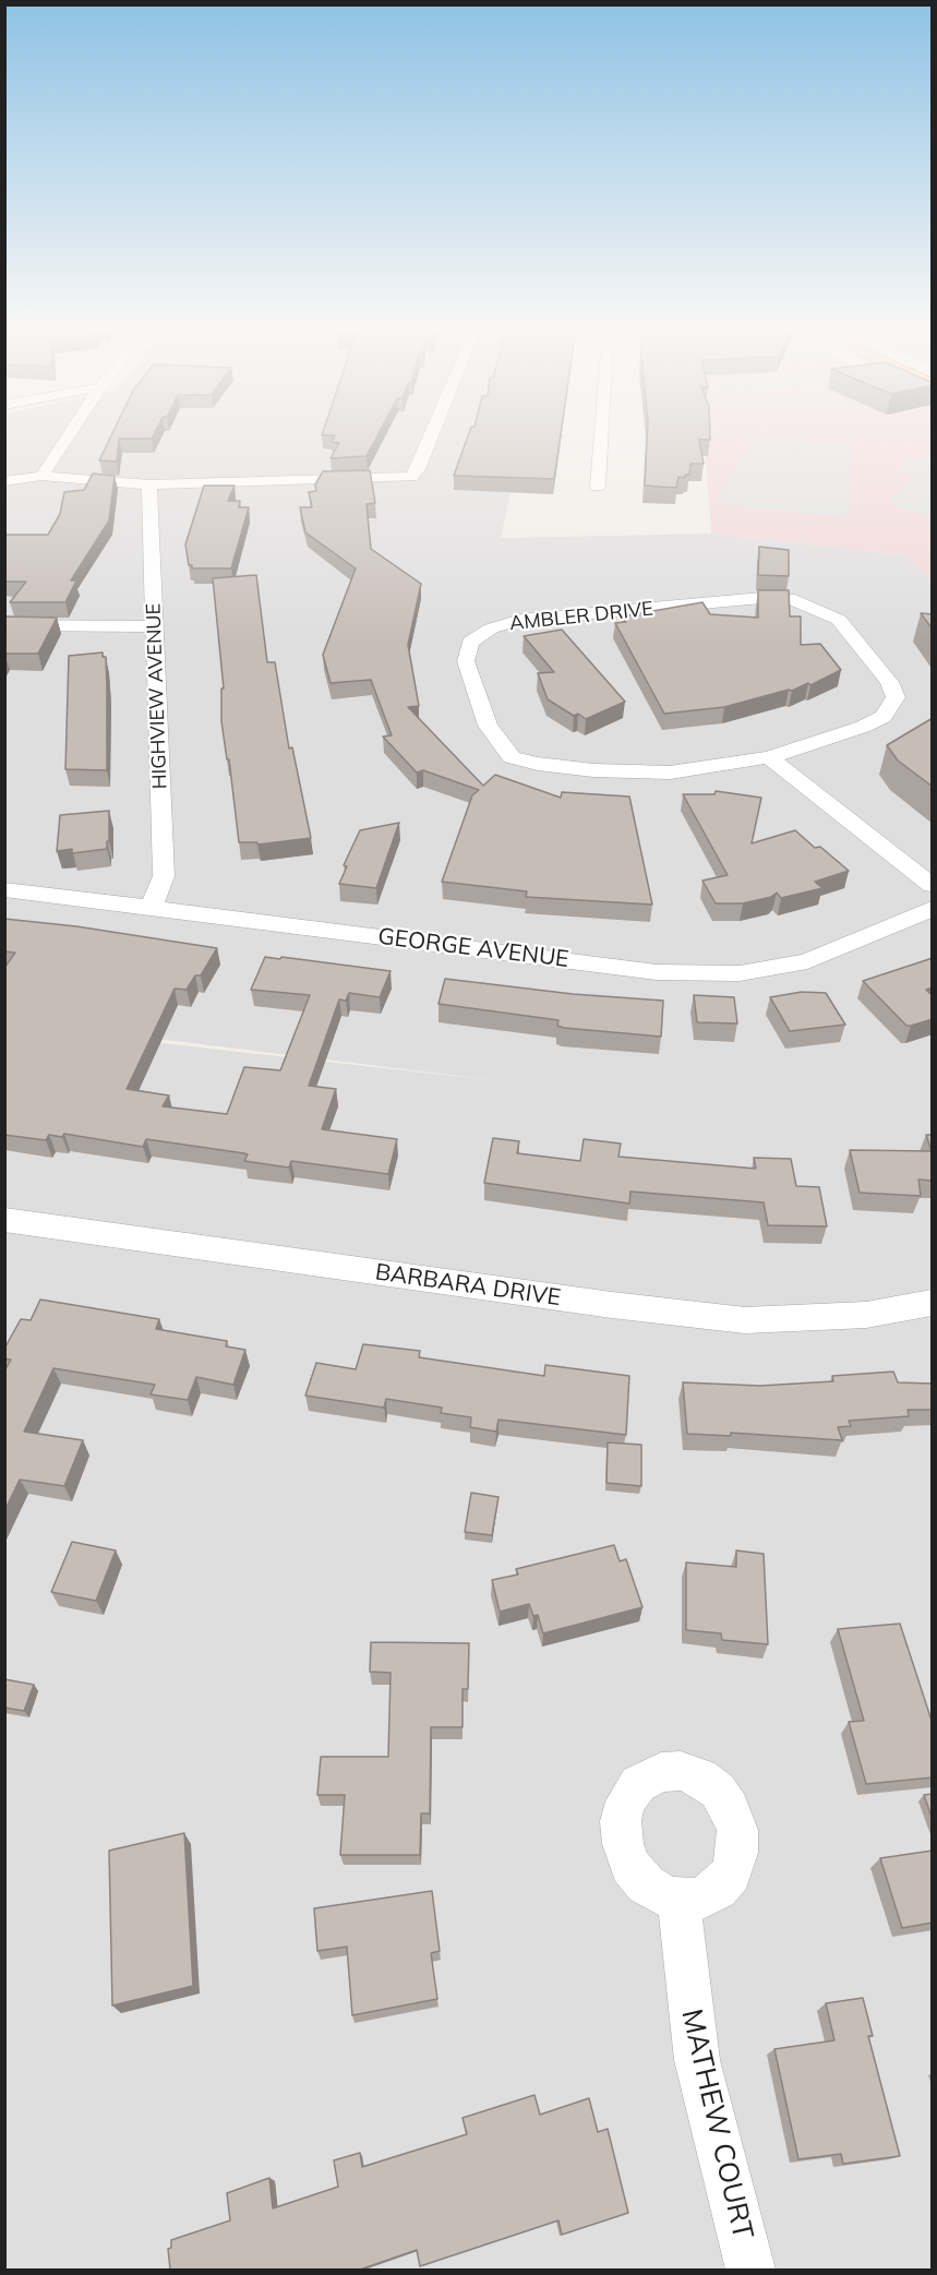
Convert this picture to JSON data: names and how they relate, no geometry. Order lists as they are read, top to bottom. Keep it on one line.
{"streets":{"street":["AMBLER DRIVE","HIGHVIEW AVENUE","GEORGE AVENUE","BARBARA DRIVE","MATHEW COURT"]},"crossings":[["HIGHVIEW AVENUE","GEORGE AVENUE"]]}
